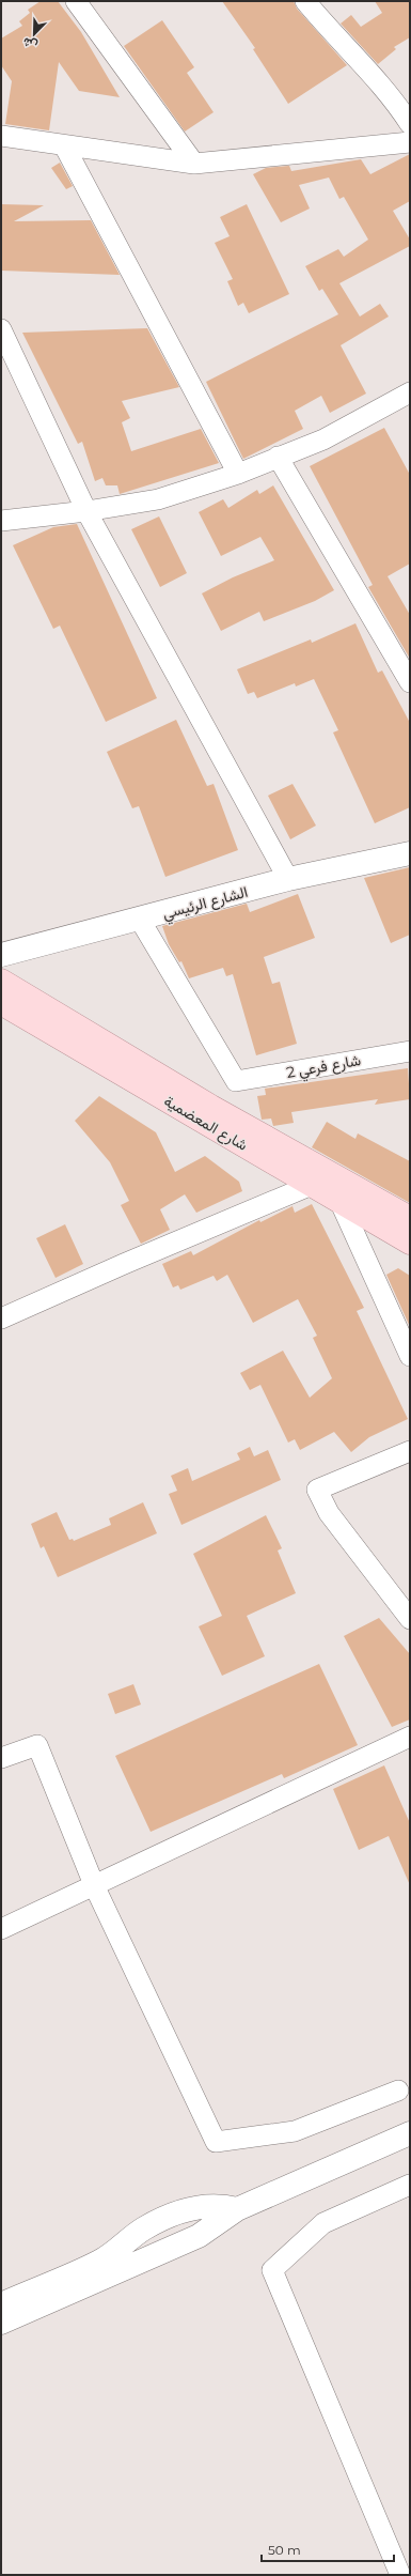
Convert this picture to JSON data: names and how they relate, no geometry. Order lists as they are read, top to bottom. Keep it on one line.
{"streets":{"main road":["الشارع الرئيسي","شارع المعضمية"],"street":["شارع فرعي 2"]},"crossings":[["الشارع الرئيسي","شارع فرعي 2"]],"scale_bar":"50 m","north":"bottom left"}
